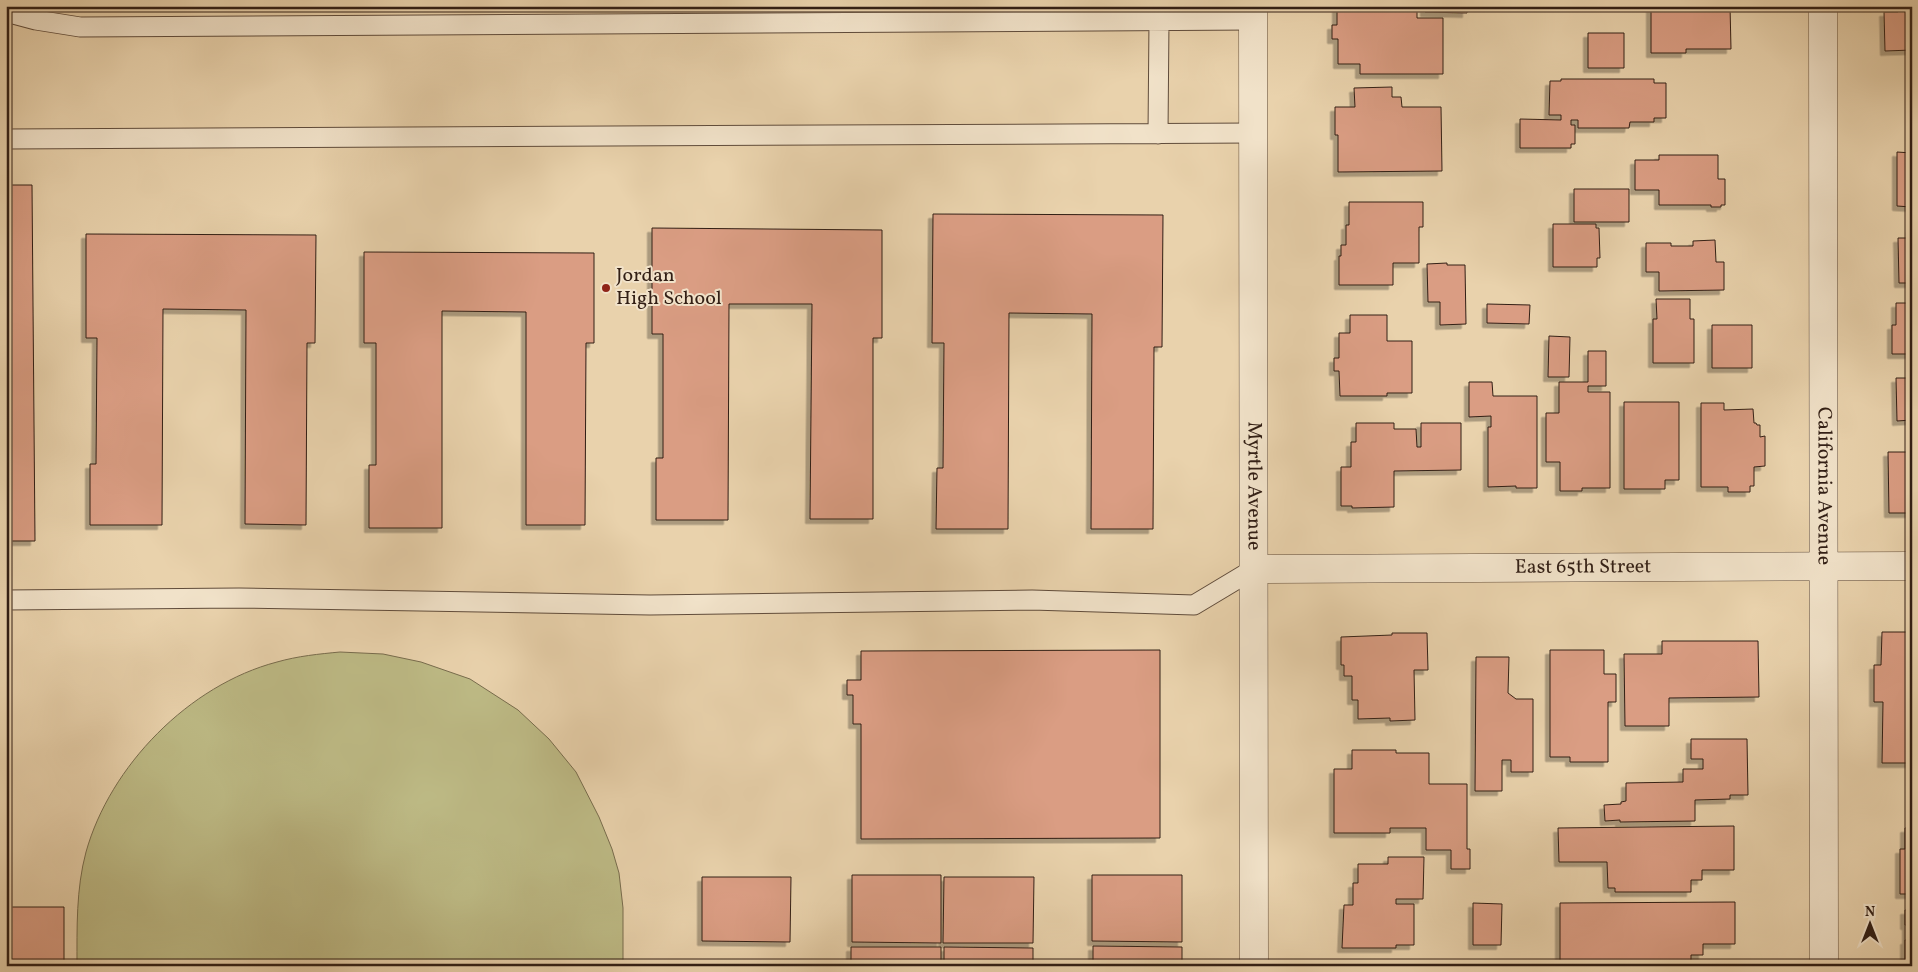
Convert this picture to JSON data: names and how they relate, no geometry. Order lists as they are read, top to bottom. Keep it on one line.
{"streets":{"street":["Myrtle Avenue","California Avenue","East 65th Street"]},"crossings":[["Myrtle Avenue","East 65th Street"],["California Avenue","East 65th Street"]],"places":["Jordan High School"],"north":"top"}
